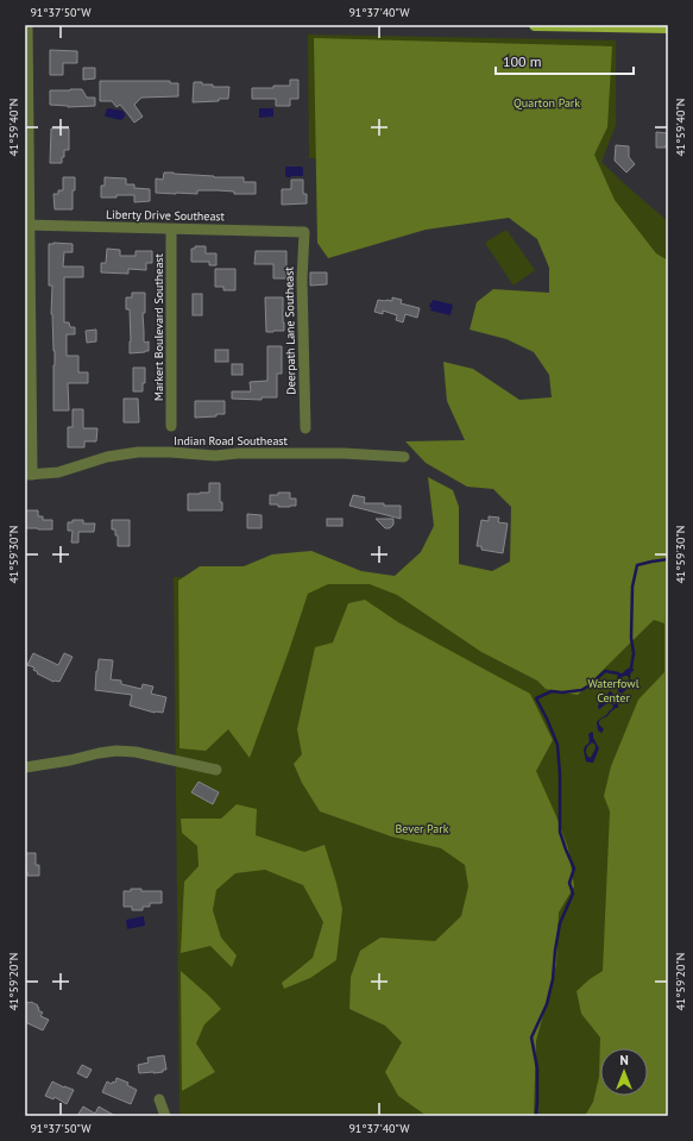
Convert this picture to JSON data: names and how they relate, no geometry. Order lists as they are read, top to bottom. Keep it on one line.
{"streets":{"street":["Liberty Drive Southeast","Markert Boulevard Southeast","Deerpath Lane Southeast","Indian Road Southeast"]},"crossings":[["Liberty Drive Southeast","Markert Boulevard Southeast"],["Liberty Drive Southeast","Deerpath Lane Southeast"]],"parks":["Quarton Park","Waterfowl Center","Bever Park"],"scale_bar":"100 m","north":"top","coordinates":["91°37'50\"W","91°37'40\"W","41°59'40\"N","41°59'30\"N","41°59'20\"N"]}
